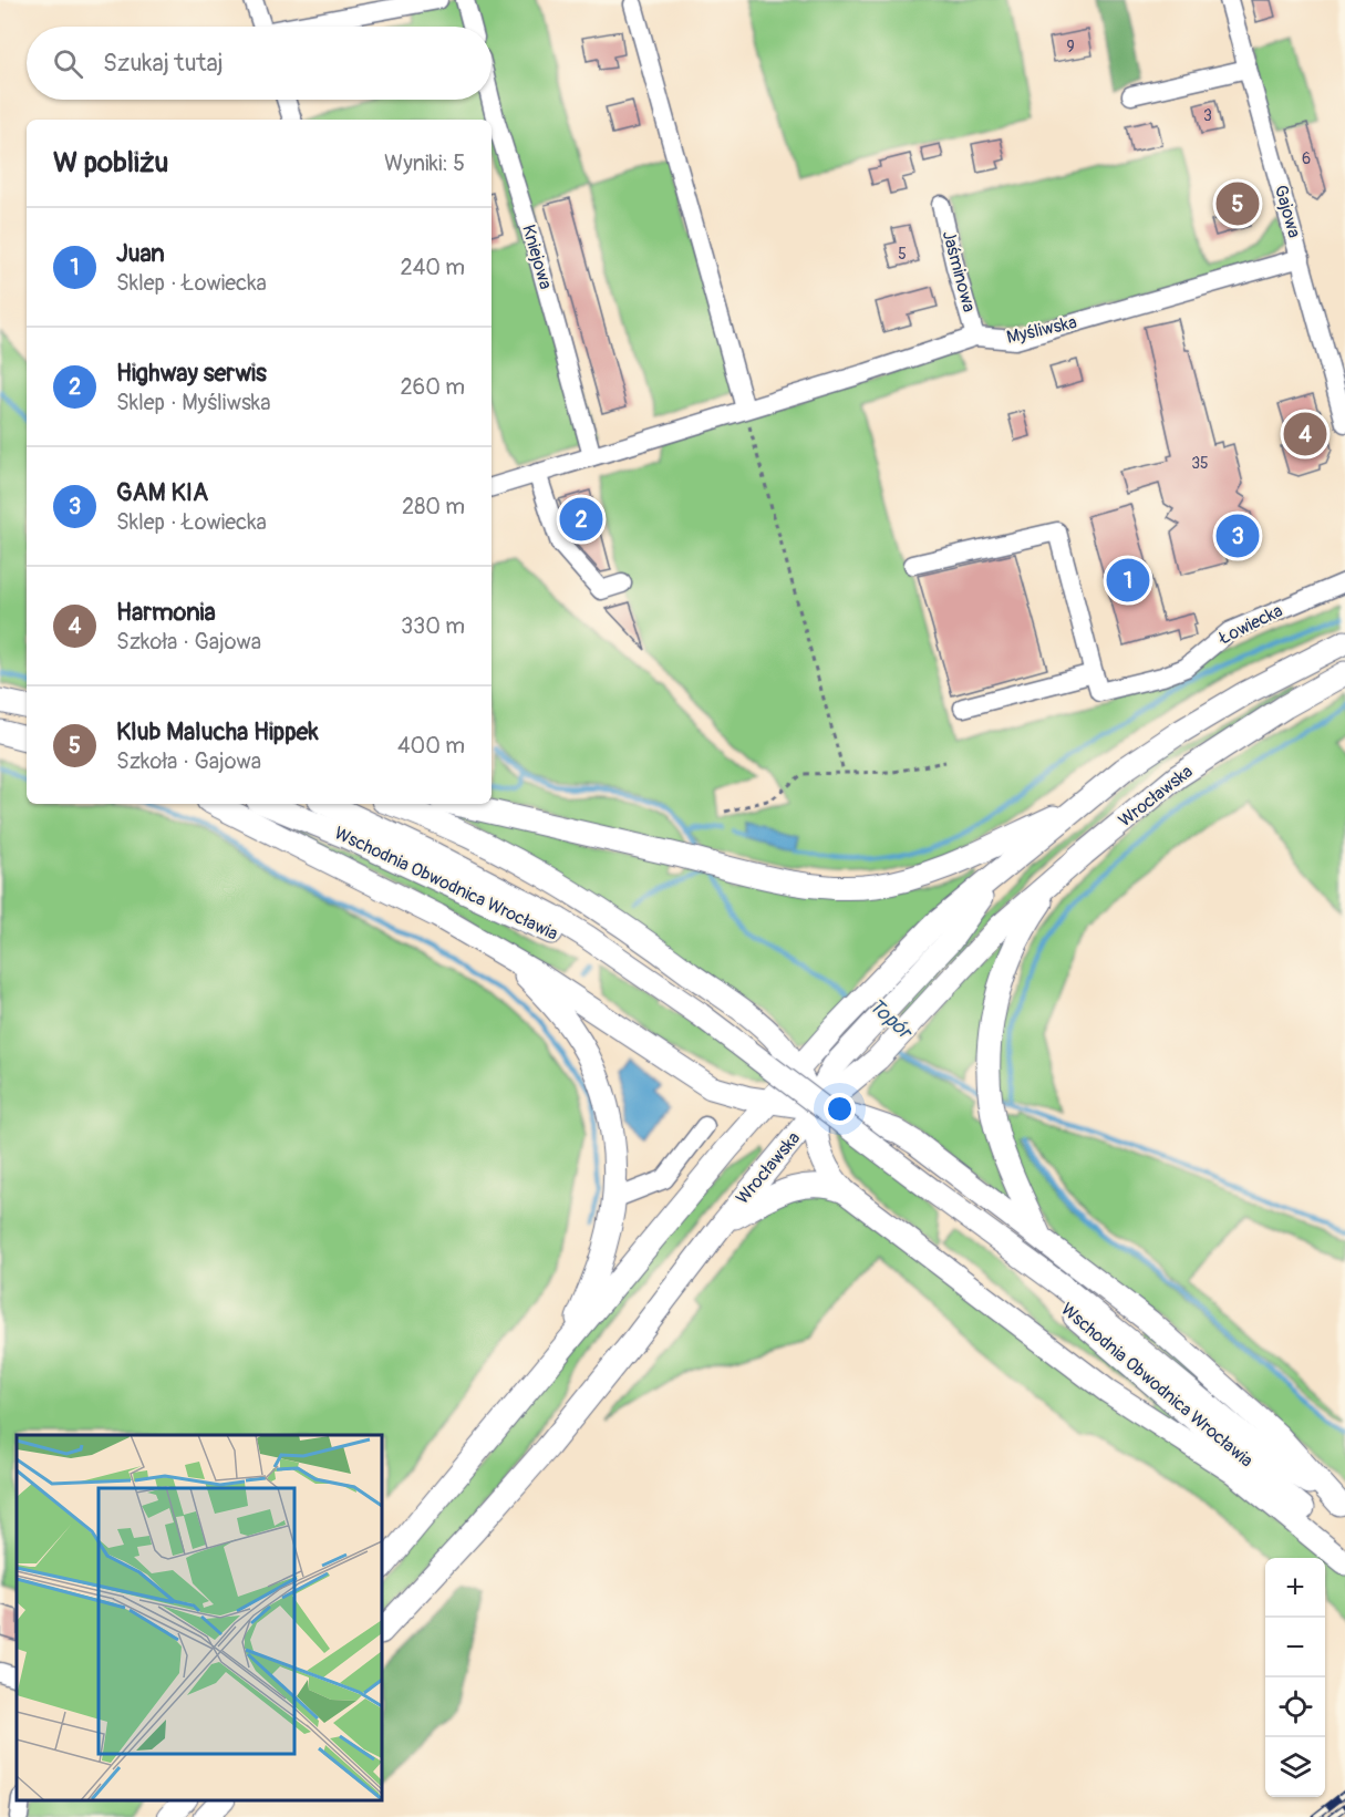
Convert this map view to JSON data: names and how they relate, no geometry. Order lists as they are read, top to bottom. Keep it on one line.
{"streets":{"main road":["Wrocławska","Wschodnia Obwodnica Wrocławia"],"street":["Gajowa","Kniejowa","Jaśminowa","Myśliwska","Łowiecka"]},"crossings":[["Gajowa","Myśliwska"],["Kniejowa","Myśliwska"],["Jaśminowa","Myśliwska"]],"water":["Topór"],"house_numbers":["9","3","6","5","35"],"page":{"search":"Szukaj tutaj","heading":["W pobliżu","Wyniki: 5"],"pins":["5","4","2","3","1"],"list":[{"mark":"1","name":"Juan","note":"Sklep · Łowiecka","value":"240 m"},{"mark":"2","name":"Highway serwis","note":"Sklep · Myśliwska","value":"260 m"},{"mark":"3","name":"GAM KIA","note":"Sklep · Łowiecka","value":"280 m"},{"mark":"4","name":"Harmonia","note":"Szkoła · Gajowa","value":"330 m"},{"mark":"5","name":"Klub Malucha Hippek","note":"Szkoła · Gajowa","value":"400 m"}],"map_buttons":["+","−"]}}
